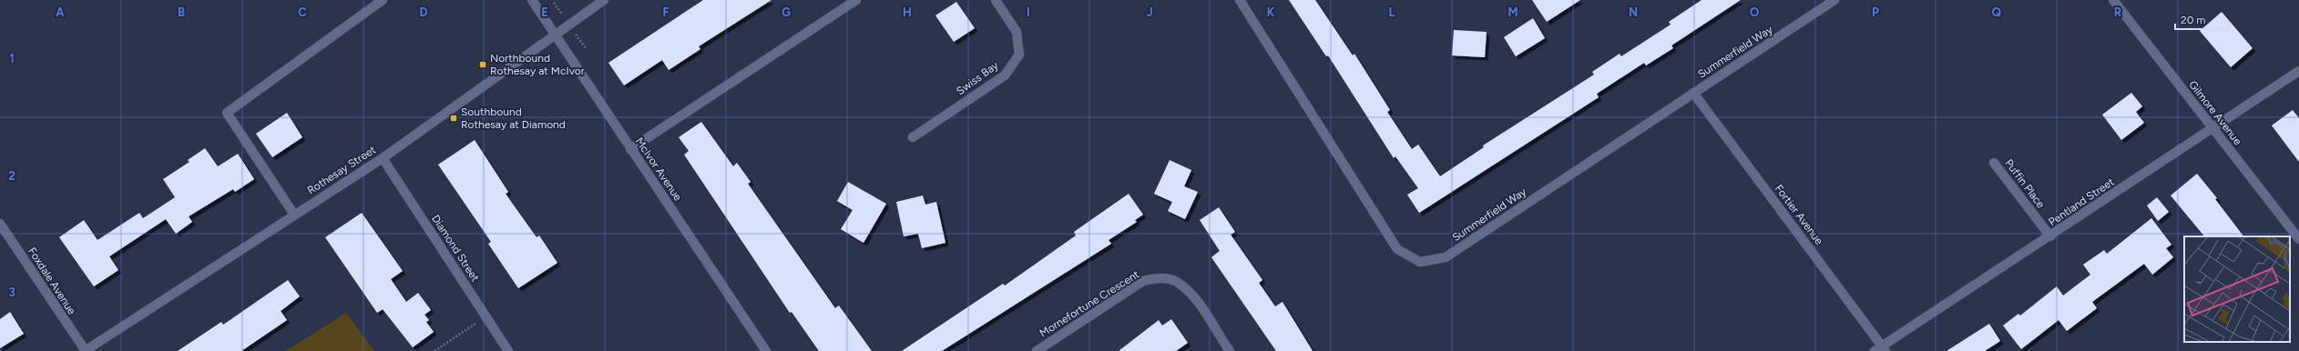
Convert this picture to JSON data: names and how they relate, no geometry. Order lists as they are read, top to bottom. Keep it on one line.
{"streets":{"street":["Summerfield Way","Swiss Bay","Gilmore Avenue","McIvor Avenue","Rothesay Street","Puffin Place","Pentland Street","Fortier Avenue","Diamond Street","Foxdale Avenue","Mornefortune Crescent"]},"crossings":[["Summerfield Way","Fortier Avenue"],["Gilmore Avenue","Pentland Street"],["McIvor Avenue","Rothesay Street"],["Rothesay Street","Diamond Street"],["Rothesay Street","Foxdale Avenue"],["Puffin Place","Pentland Street"],["Pentland Street","Fortier Avenue"]],"places":{"transit":["Northbound Rothesay at McIvor","Southbound Rothesay at Diamond"]},"scale_bar":"20 m","grid":{"columns":["A","B","C","D","E","F","G","H","I","J","K","L","M","N","O","P","Q","R"],"rows":["1","2","3"]}}
